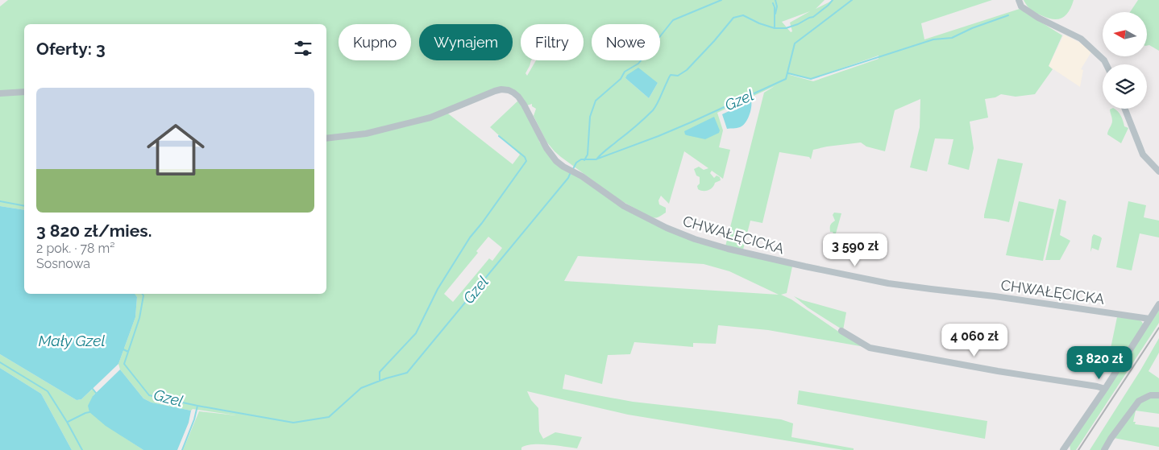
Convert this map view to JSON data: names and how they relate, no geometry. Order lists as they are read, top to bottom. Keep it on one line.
{"streets":{"street":["CHWAŁĘCICKA"]},"water":["Gzel","Mały Gzel"],"north":"left","page":{"chip":["Kupno","Wynajem","Filtry","Nowe"],"heading":"Oferty: 3","list":[{"name":"3 820 zł/mies.","note":"2 pok. · 78 m² · Sosnowa"}],"price":["3 590 zł","4 060 zł","3 820 zł"]}}
